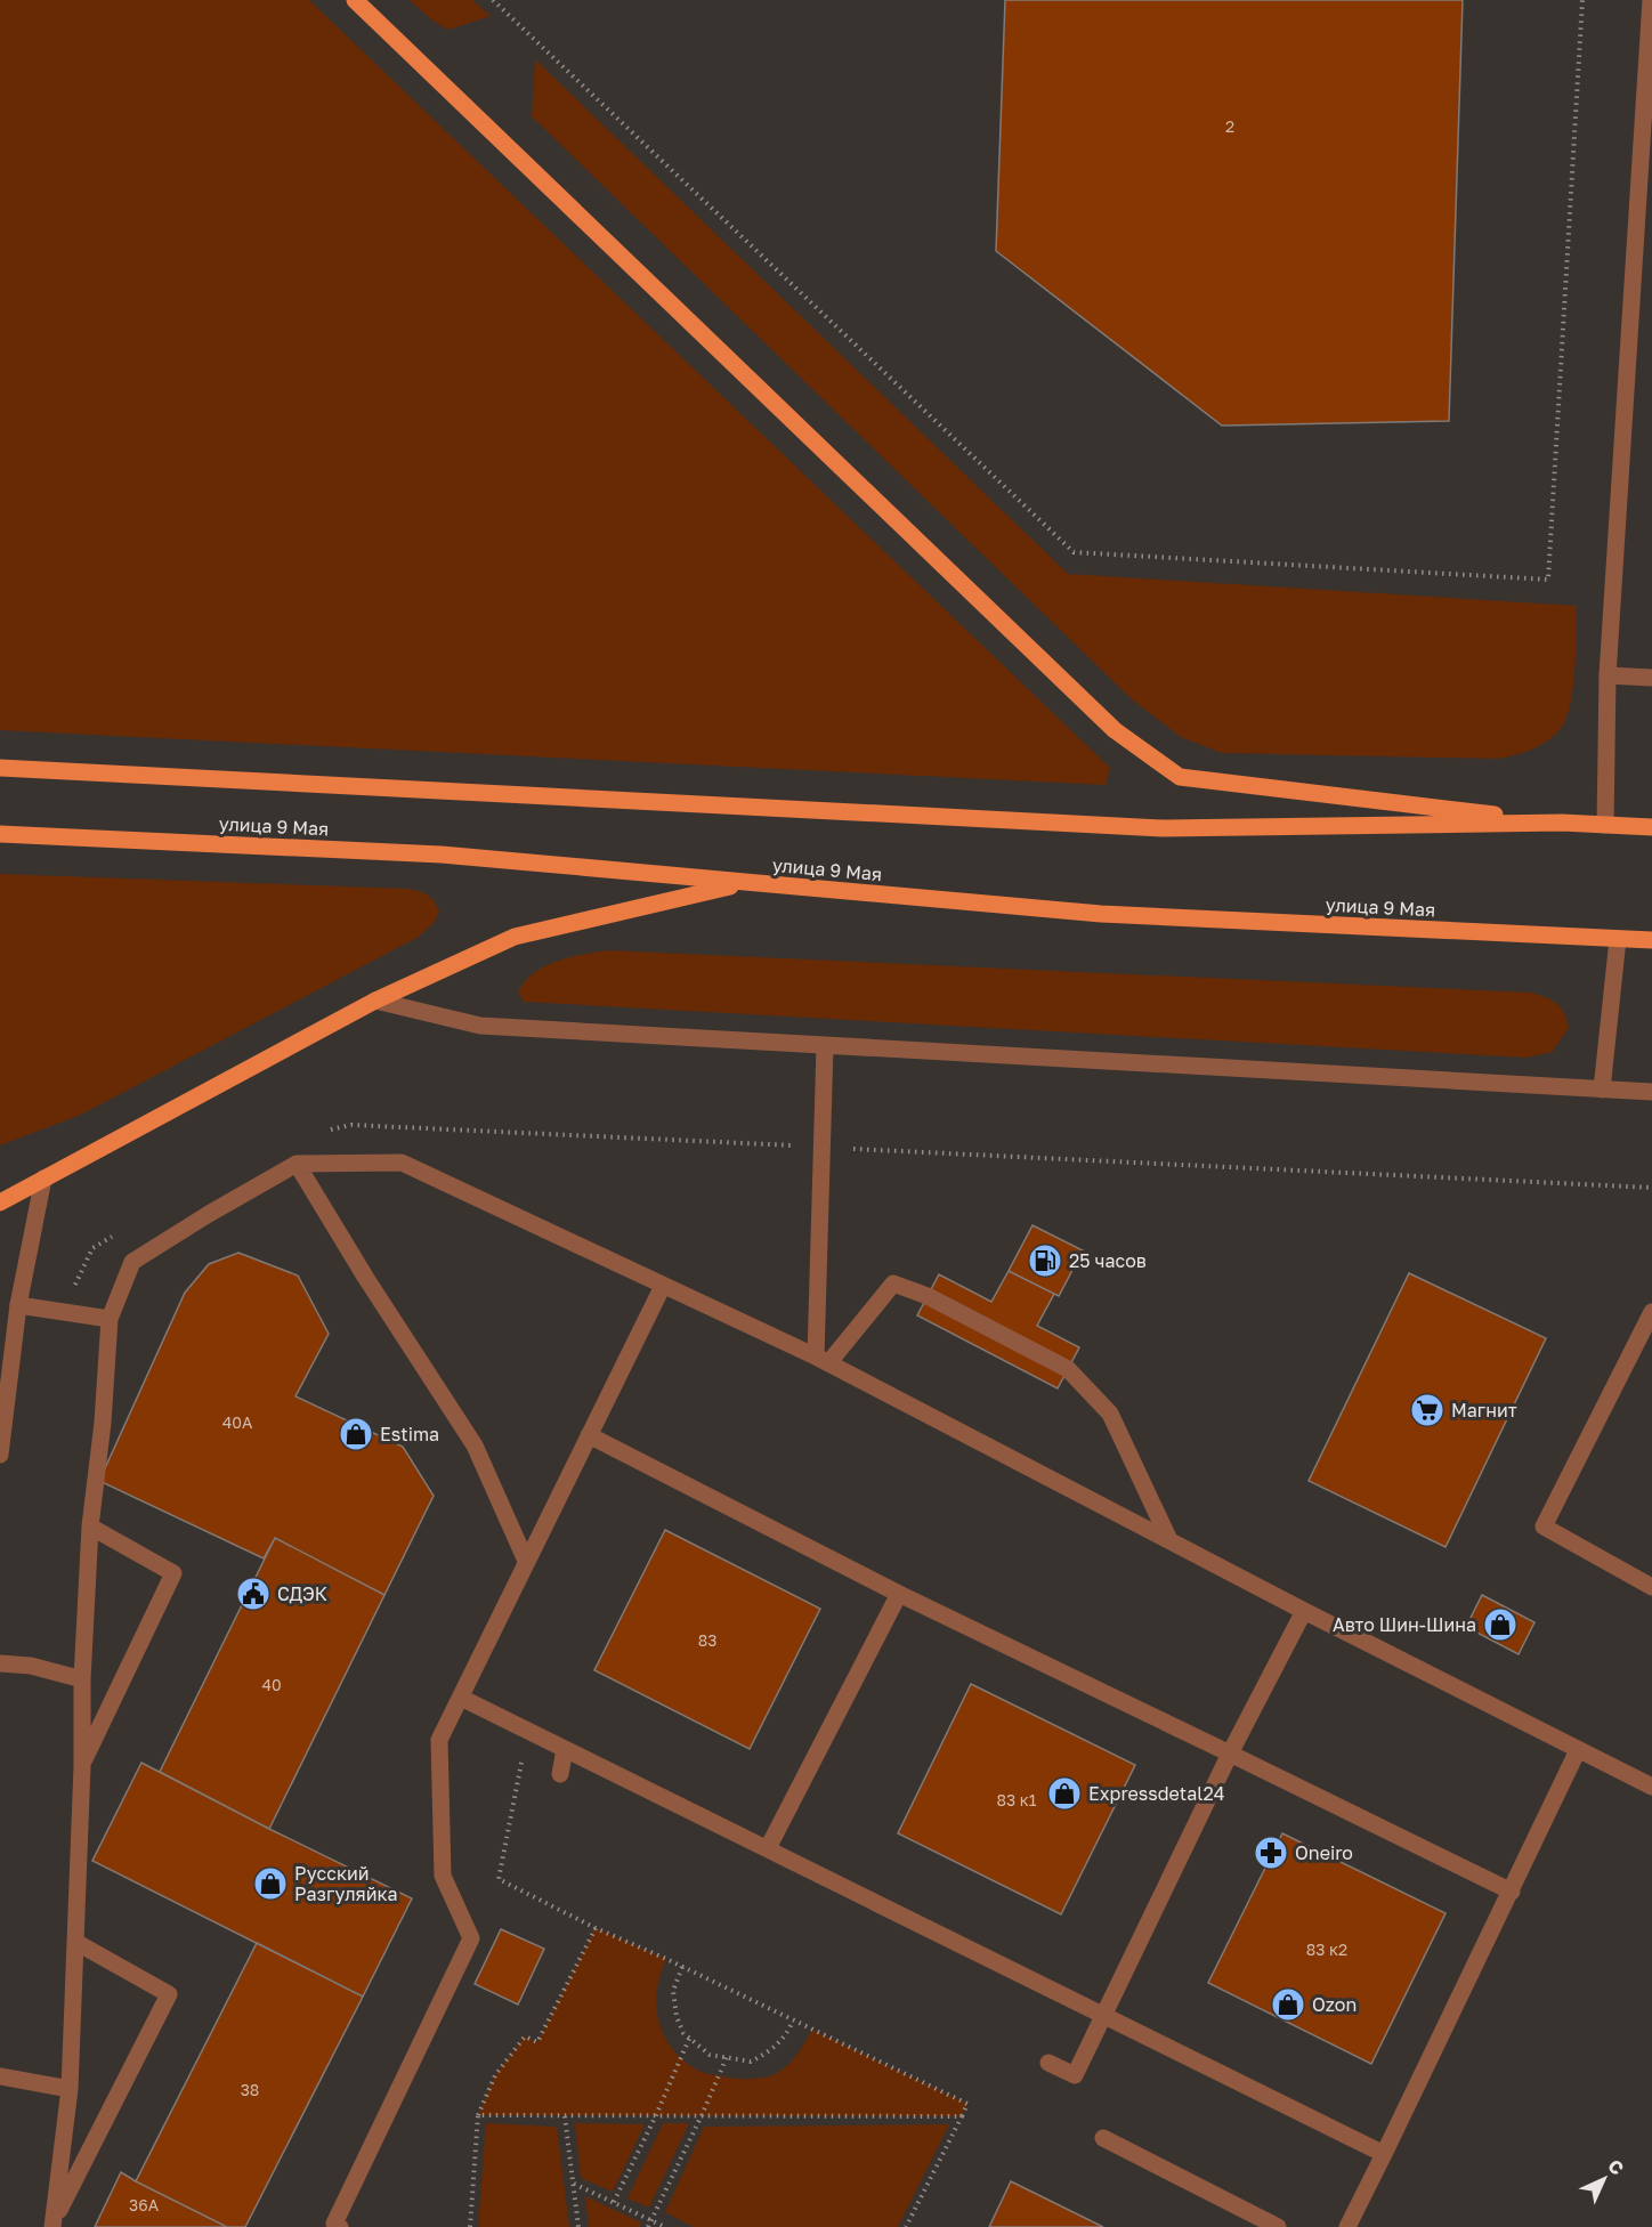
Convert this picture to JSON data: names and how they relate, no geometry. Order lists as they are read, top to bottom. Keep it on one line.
{"streets":{"main road":["улица 9 Мая"]},"places":{"fuel station":["25 часов"],"supermarket":["Магнит"],"shop":["Estima","Авто Шин-Шина","Expressdetal24","Русский Разгуляйка","Ozon"],"public building":["СДЭК"],"pharmacy":["Oneiro"]},"house_numbers":["2","40А","83","40","83 к1","83 к2","38","36А"],"north":"top right"}
